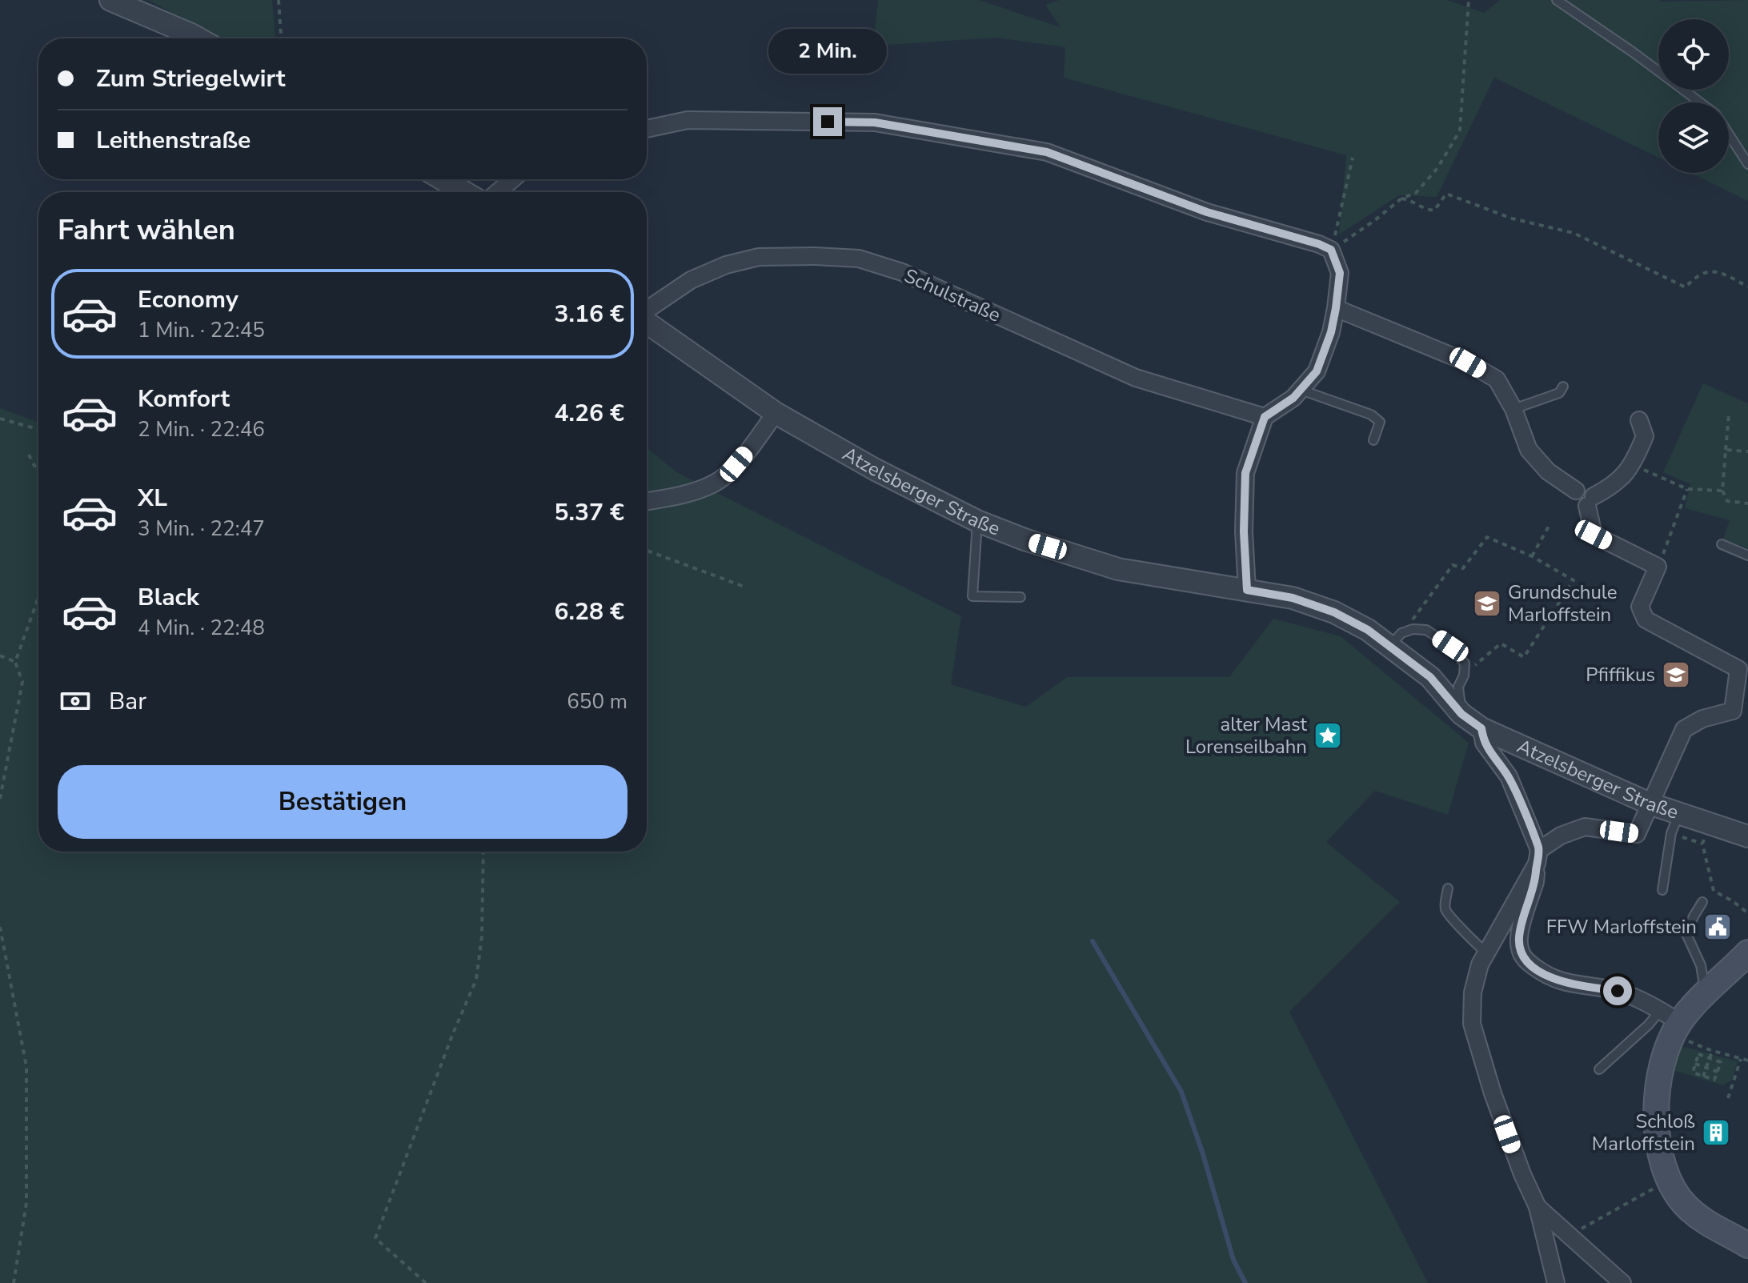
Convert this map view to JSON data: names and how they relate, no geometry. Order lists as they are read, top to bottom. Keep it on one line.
{"streets":{"street":["Schulstraße","Atzelsberger Straße"]},"places":{"school or university":["Grundschule Marloffstein","Pfiffikus"],"place":["alter Mast Lorenseilbahn"],"public building":["FFW Marloffstein"],"building":["Schloß Marloffstein"]},"page":{"bubble":"2 Min.","banner":["Zum Striegelwirt","Leithenstraße"],"heading":"Fahrt wählen","list":[{"name":"Economy","note":"1 Min. · 22:45","value":"3.16 €"},{"name":"Komfort","note":"2 Min. · 22:46","value":"4.26 €"},{"name":"XL","note":"3 Min. · 22:47","value":"5.37 €"},{"name":"Black","note":"4 Min. · 22:48","value":"6.28 €"}],"pay":["Bar","650 m"],"buttons":"Bestätigen"}}
